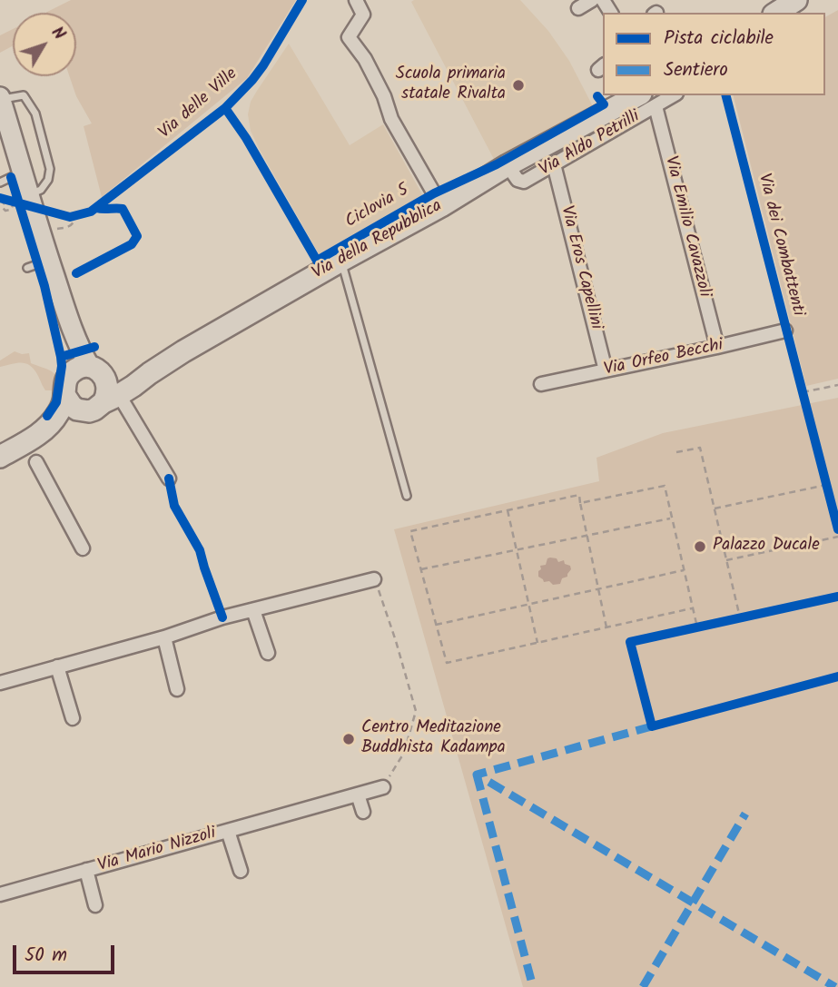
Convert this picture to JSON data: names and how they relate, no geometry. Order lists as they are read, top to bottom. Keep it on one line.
{"streets":{"main road":["Via della Repubblica"],"street":["Via Aldo Petrilli","Via Emilio Cavazzoli","Via Eros Capellini","Via Orfeo Becchi","Via Mario Nizzoli"],"cycle path":["Via delle Ville","Via dei Combattenti"]},"crossings":[["Via Aldo Petrilli","Via Emilio Cavazzoli"],["Via Aldo Petrilli","Via della Repubblica"],["Via Aldo Petrilli","Via Eros Capellini"],["Via Emilio Cavazzoli","Via della Repubblica"],["Via Emilio Cavazzoli","Via Orfeo Becchi"],["Via Eros Capellini","Via Orfeo Becchi"]],"places":["Scuola primaria statale Rivalta","Palazzo Ducale","Centro Meditazione Buddhista Kadampa"],"legend":["Pista ciclabile","Sentiero"],"scale_bar":"50 m","north":"top right"}
